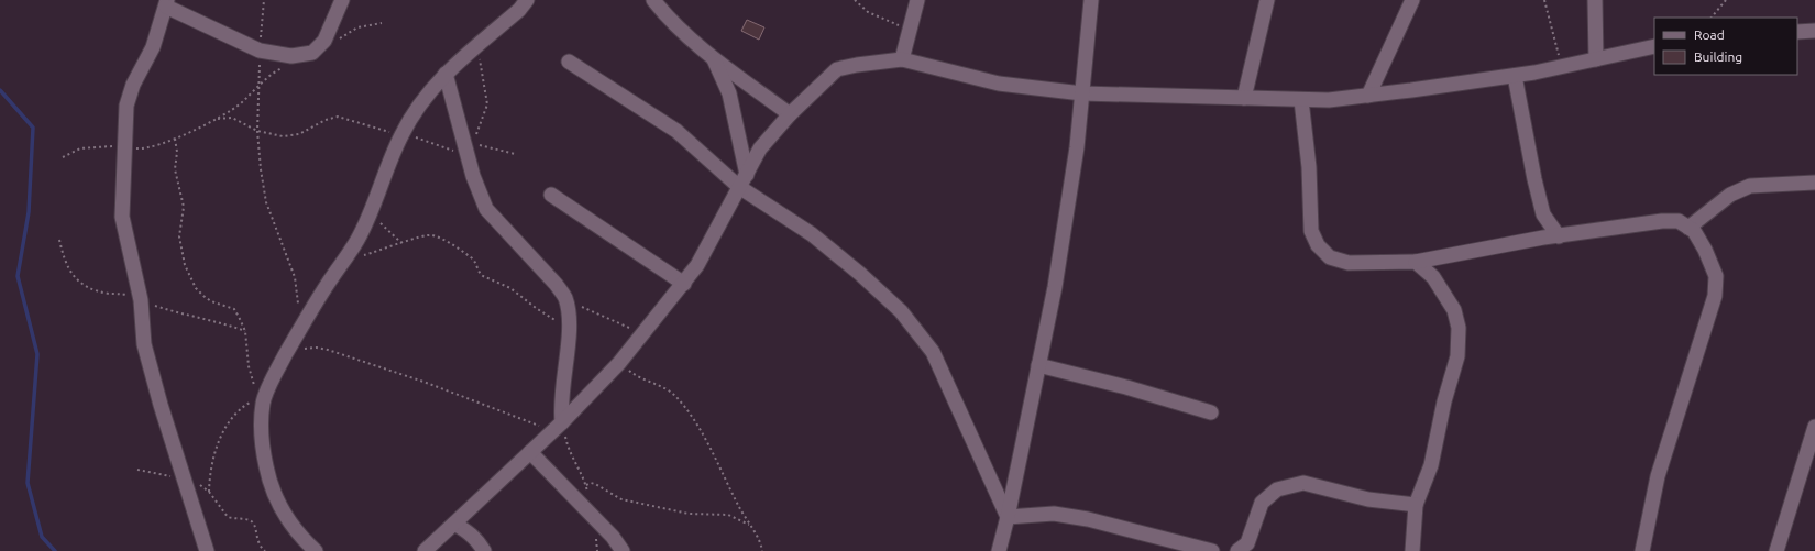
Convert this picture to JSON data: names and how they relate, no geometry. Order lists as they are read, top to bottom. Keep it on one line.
{"legend":["Road","Building"]}
